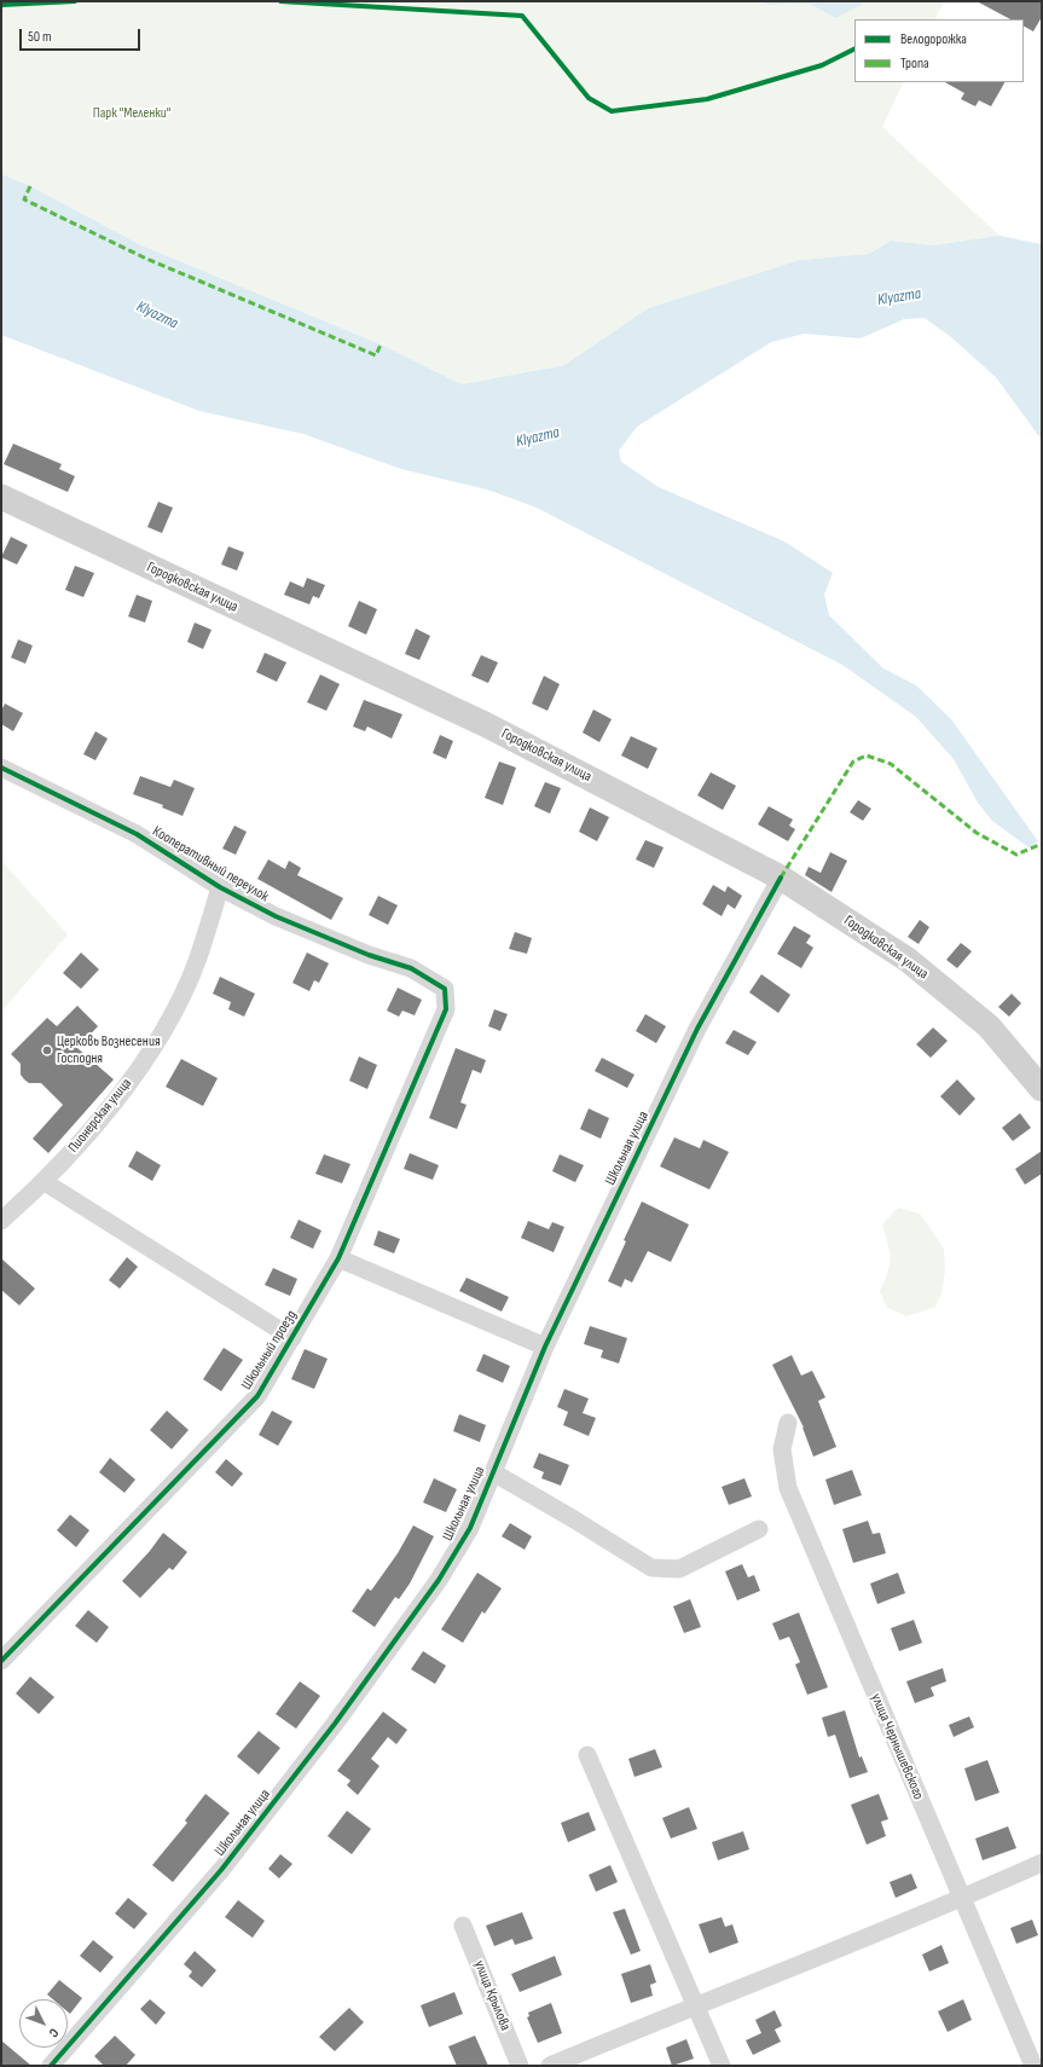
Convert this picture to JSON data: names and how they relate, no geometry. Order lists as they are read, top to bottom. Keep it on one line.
{"streets":{"main road":["Городковская улица"],"street":["Кооперативный переулок","Пионерская улица","Школьная улица","Школьный проезд","улица Чернышевского","улица Крылова"]},"crossings":[["Городковская улица","Школьная улица"],["Кооперативный переулок","Пионерская улица"],["Кооперативный переулок","Школьный проезд"]],"water":["Klyazma"],"parks":["Парк \"Меленки\""],"places":["Церковь Вознесения Господня"],"legend":["Велодорожка","Тропа"],"scale_bar":"50 m","north":"bottom right"}
